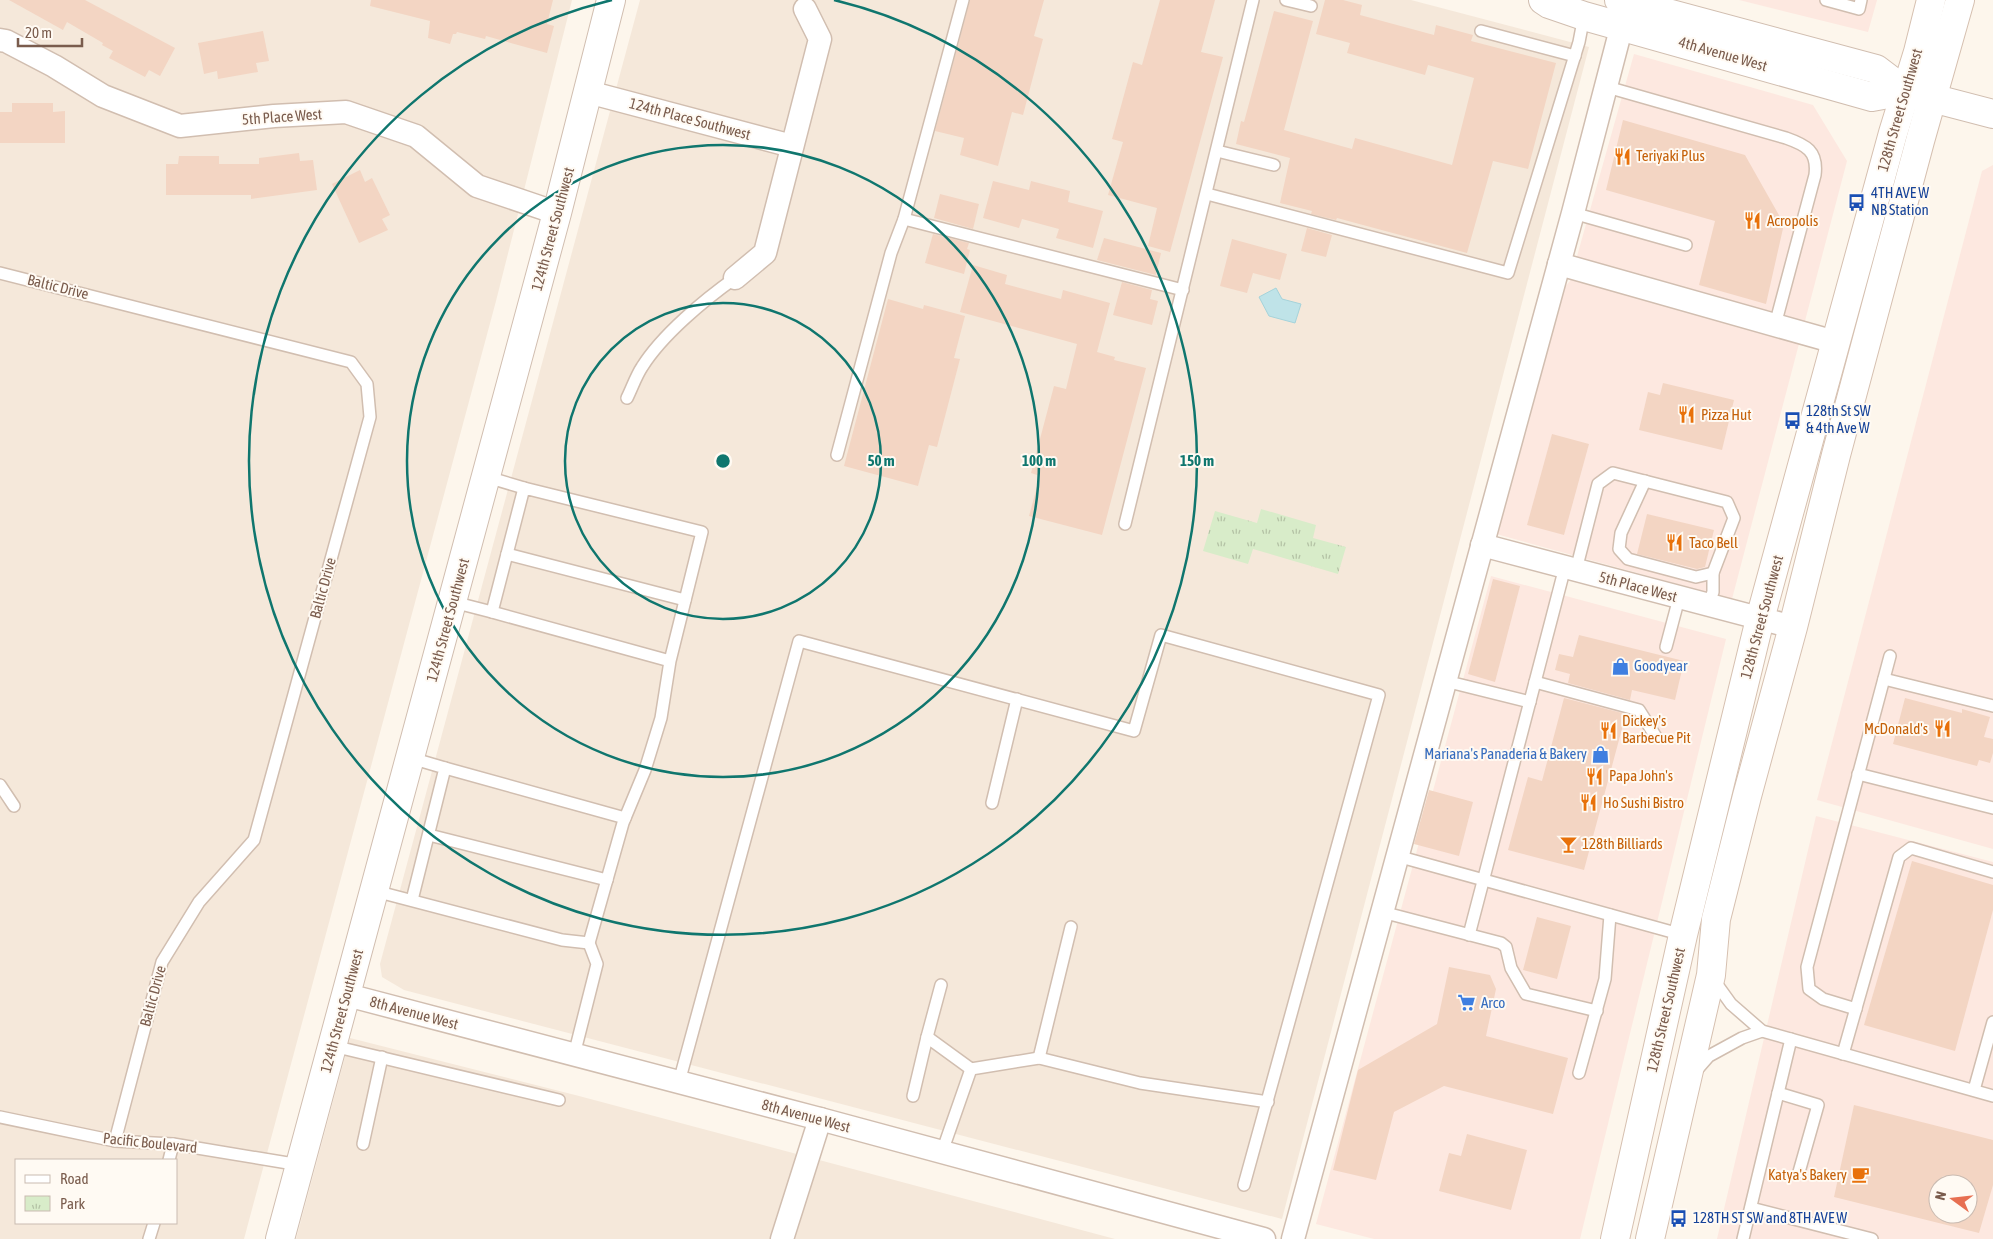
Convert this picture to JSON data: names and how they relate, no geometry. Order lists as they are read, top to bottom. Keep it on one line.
{"streets":{"main road":["4th Avenue West","128th Street Southwest","124th Street Southwest"],"street":["5th Place West","124th Place Southwest","8th Avenue West"],"lane":["Baltic Drive","Pacific Boulevard"]},"crossings":[["4th Avenue West","128th Street Southwest"],["128th Street Southwest","5th Place West"],["5th Place West","124th Street Southwest"],["124th Place Southwest","124th Street Southwest"],["124th Street Southwest","8th Avenue West"],["124th Street Southwest","Pacific Boulevard"],["Baltic Drive","Pacific Boulevard"]],"places":{"restaurant":["Teriyaki Plus","Acropolis","Pizza Hut","Taco Bell","McDonald's","Dickey's Barbecue Pit","Papa John's","Ho Sushi Bistro"],"bus stop":["4TH AVE W NB Station","128th St SW & 4th Ave W","128TH ST SW and 8TH AVE W"],"shop":["Goodyear","Mariana's Panaderia & Bakery"],"bar":["128th Billiards"],"supermarket":["Arco"],"cafe":["Katya's Bakery"]},"legend":["Road","Park"],"scale_bar":"20 m","north":"left","rings":["50 m","100 m","150 m"]}
